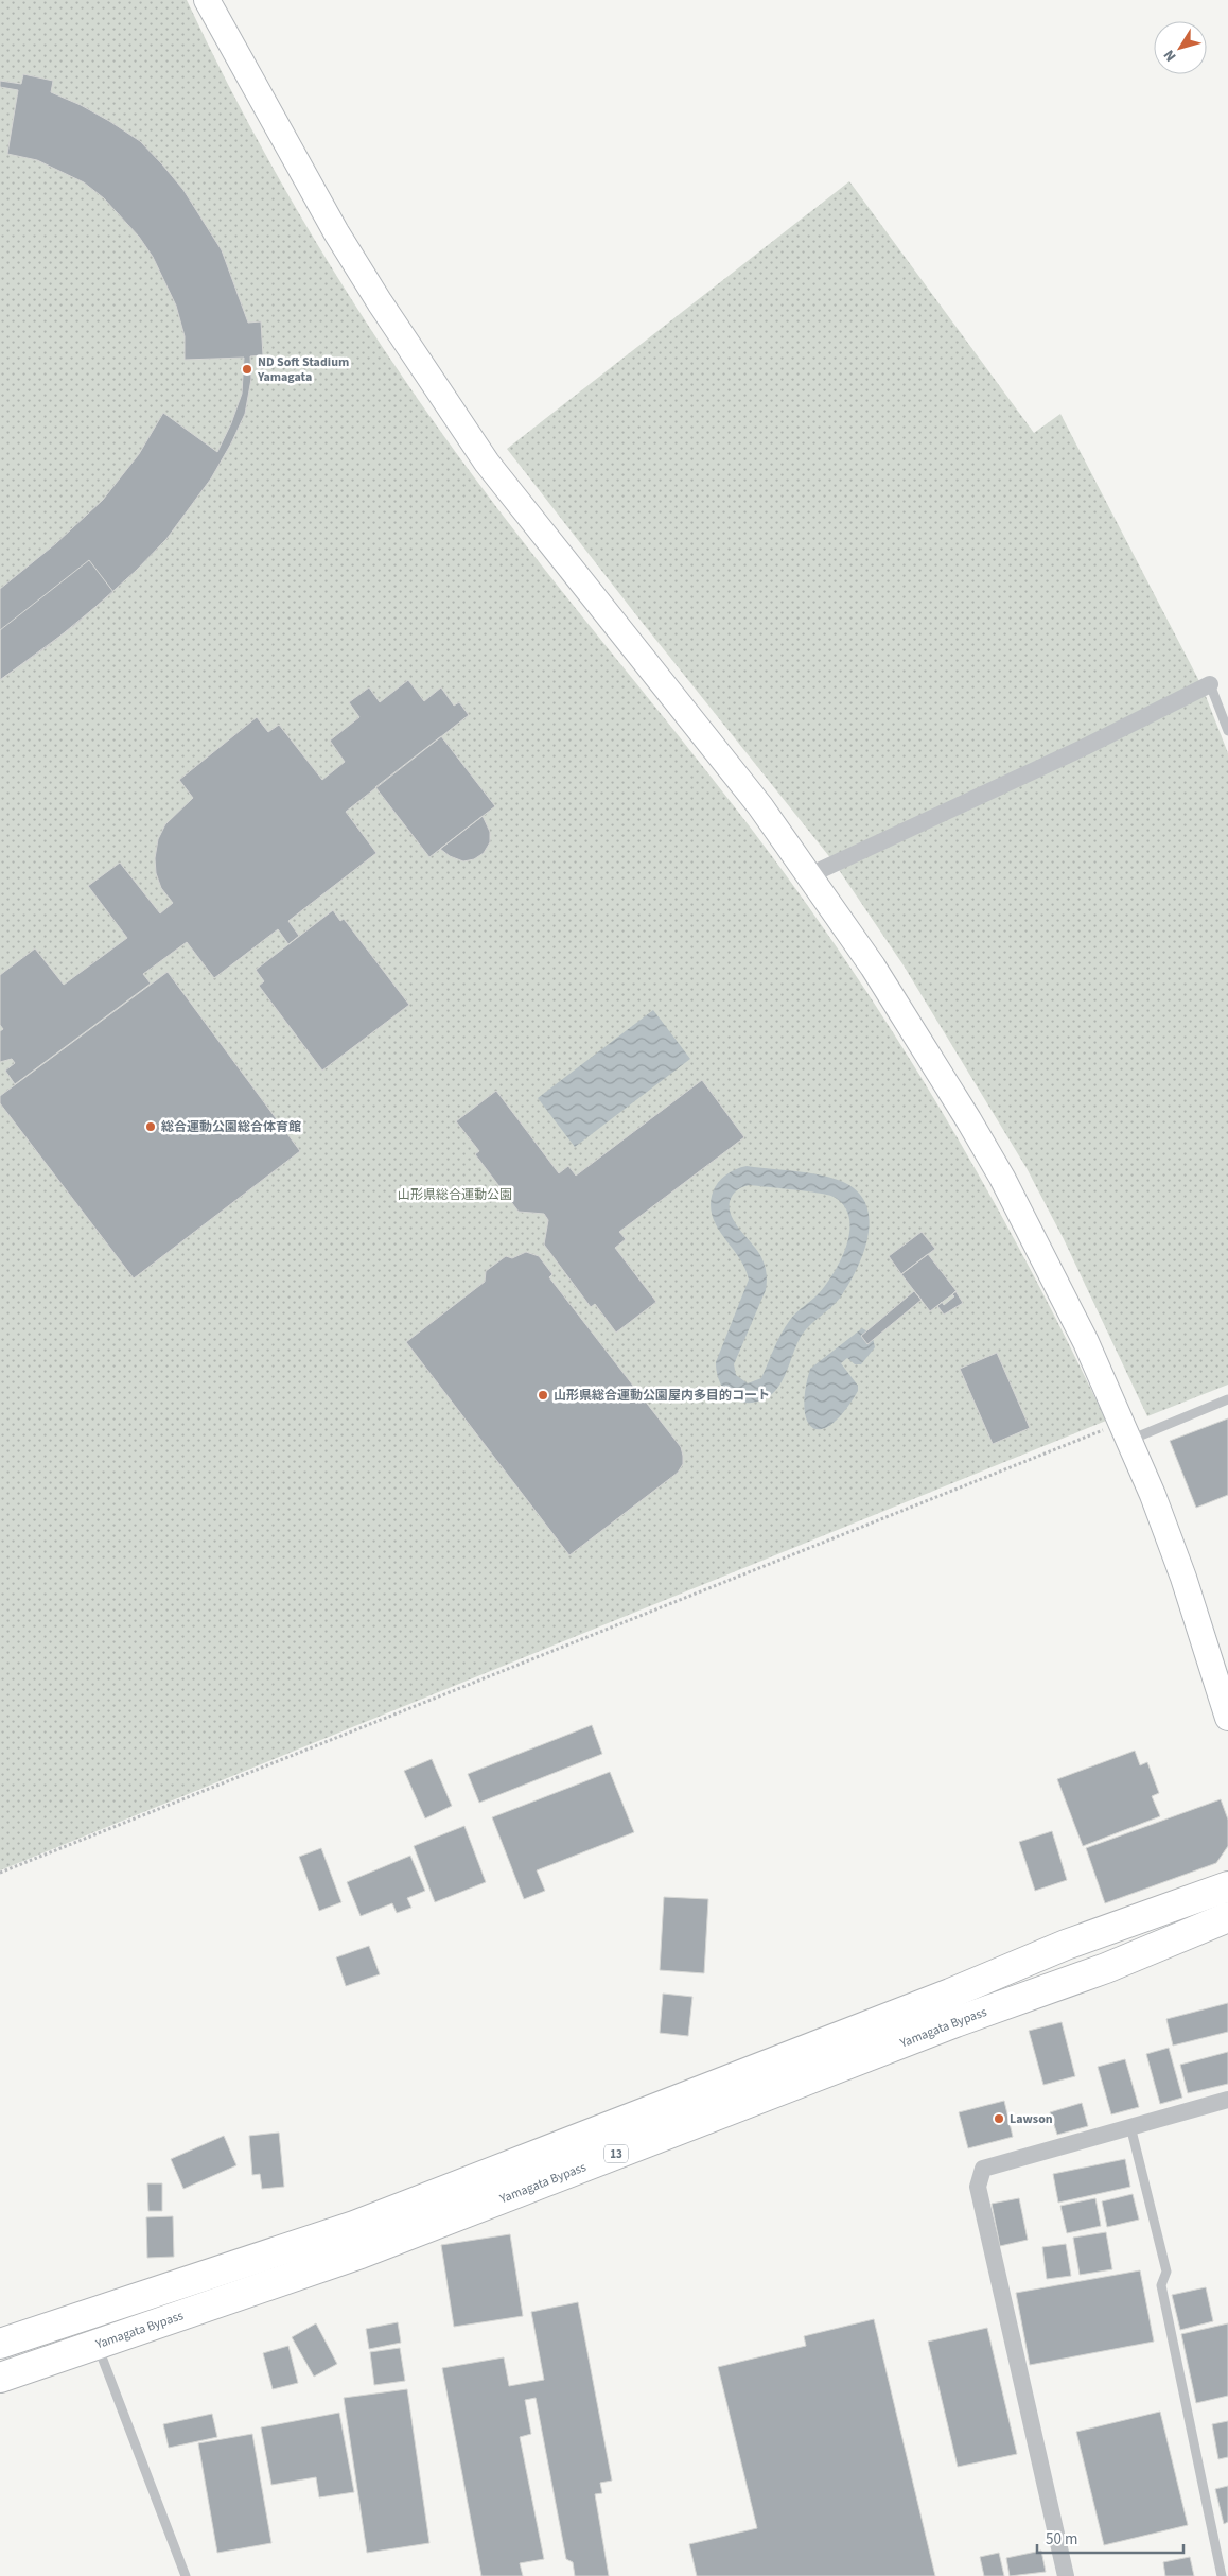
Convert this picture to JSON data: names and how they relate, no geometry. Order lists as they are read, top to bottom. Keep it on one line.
{"streets":{"highway":["Yamagata Bypass","13"]},"parks":["山形県総合運動公園"],"places":["ND Soft Stadium Yamagata","総合運動公園総合体育館","山形県総合運動公園屋内多目的コート","Lawson"],"scale_bar":"50 m","north":"bottom left"}
